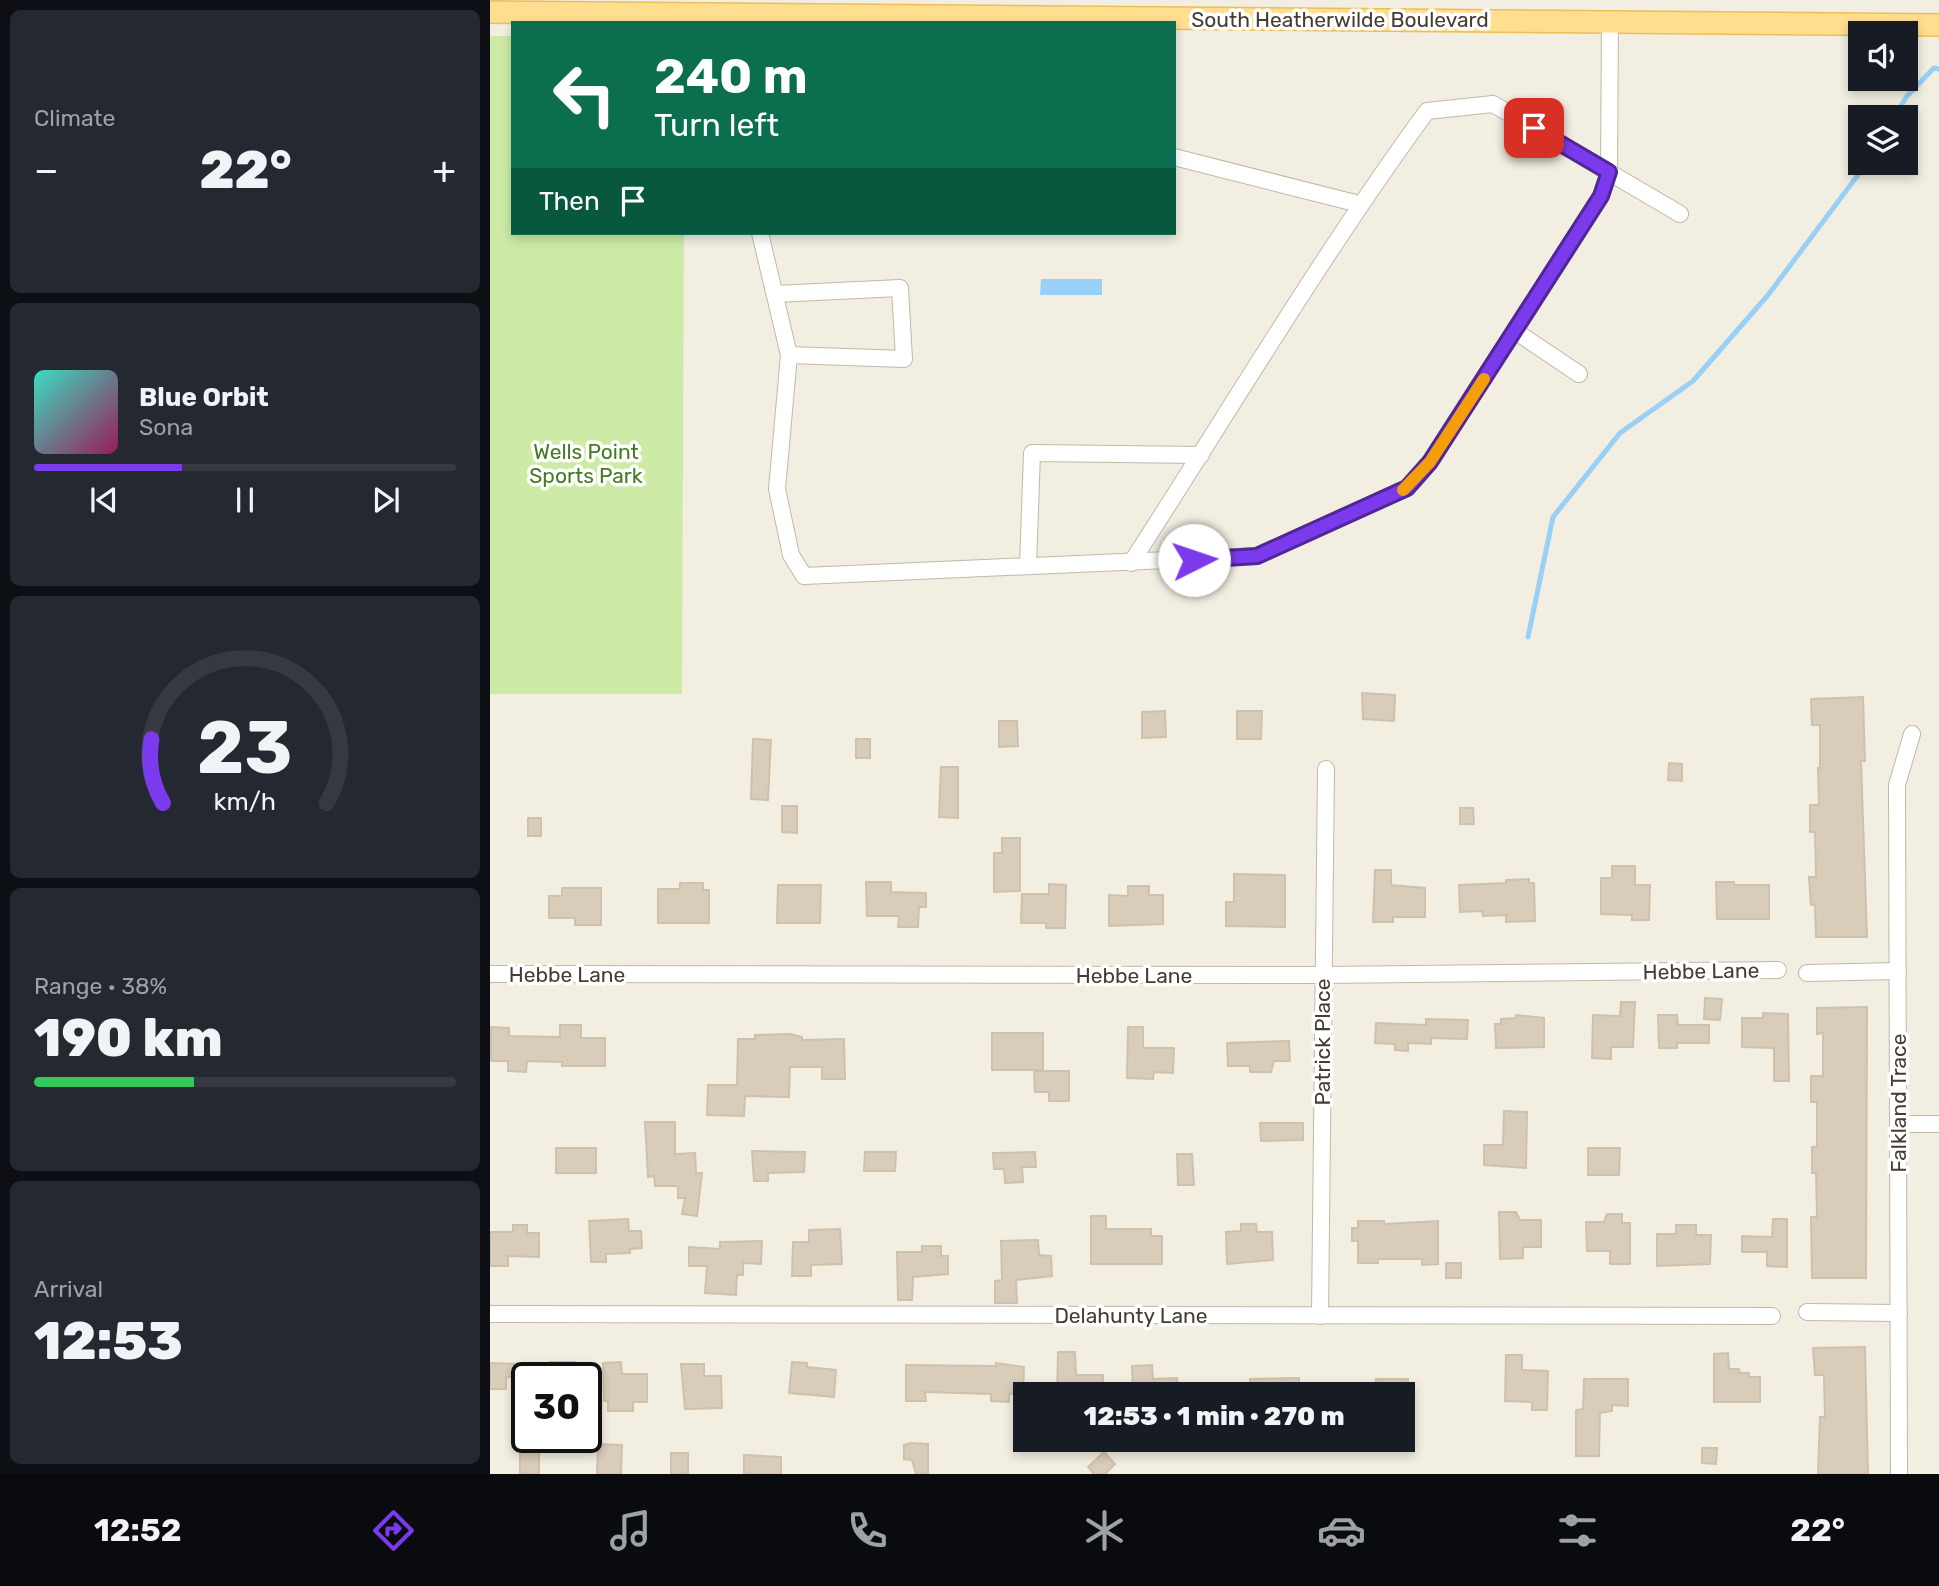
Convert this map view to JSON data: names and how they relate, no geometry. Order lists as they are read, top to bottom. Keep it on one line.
{"streets":{"main road":["South Heatherwilde Boulevard"],"street":["Hebbe Lane","Patrick Place","Falkland Trace","Delahunty Lane"]},"crossings":[["Hebbe Lane","Patrick Place"],["Patrick Place","Delahunty Lane"]],"parks":["Wells Point Sports Park"],"page":{"tile":["Climate",["Range · 38%","190 km"],["Arrival","12:53"]],"turn":["240 m","Turn left"],"heat":["−","22°","+"],"then":"Then","song":["Blue Orbit","Sona"],"limit":"30","trip":"12:53 · 1 min · 270 m","tabs":["12:52","22°"],"gauge":["23","km/h"]}}
